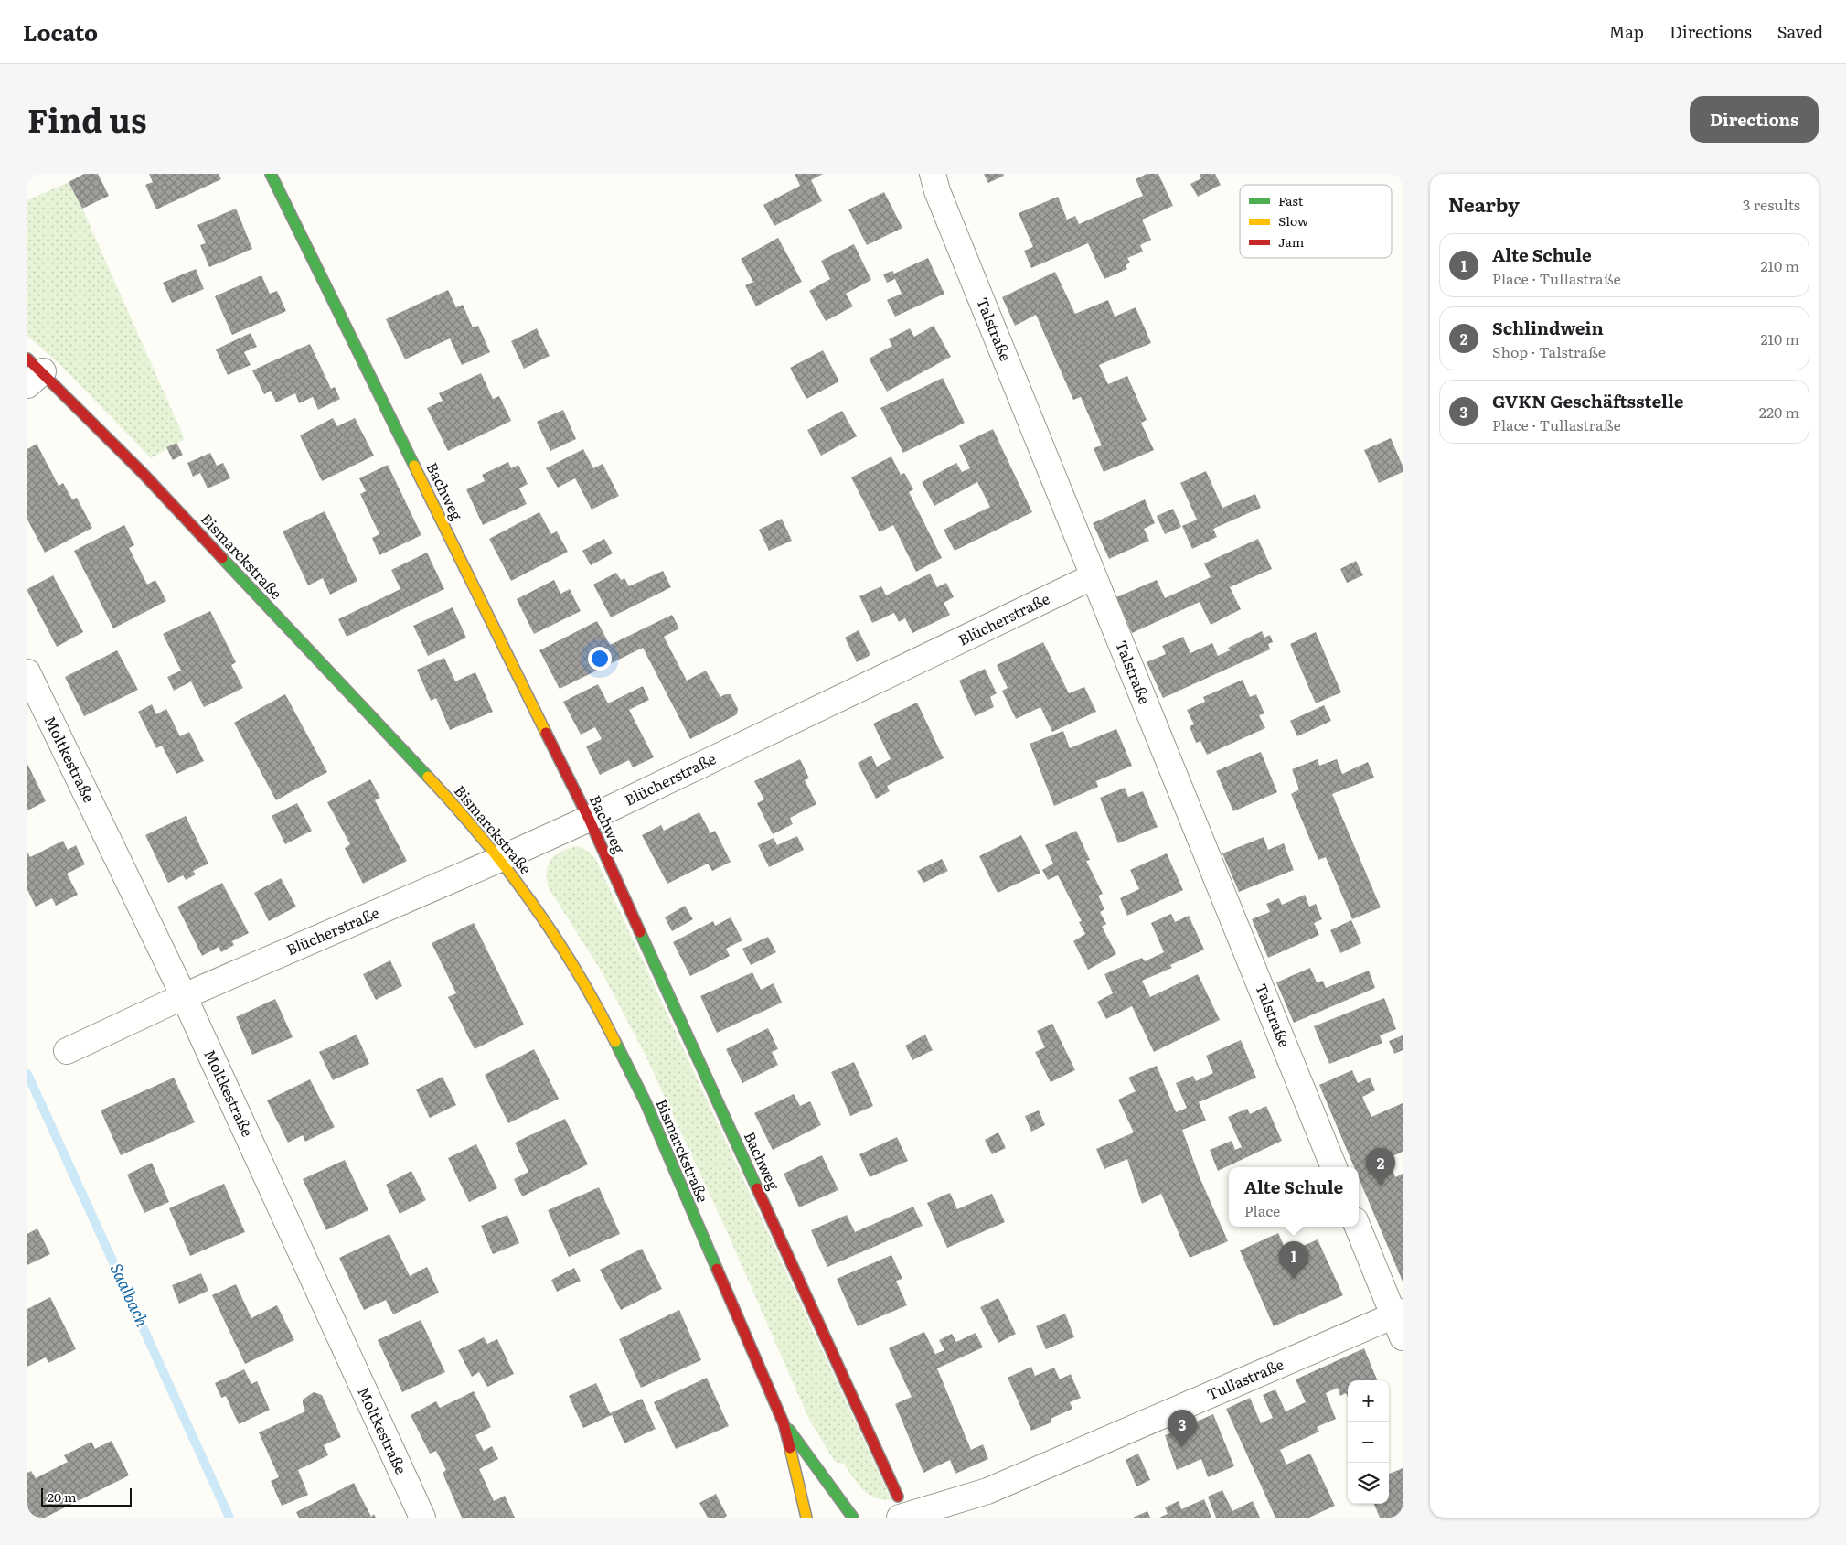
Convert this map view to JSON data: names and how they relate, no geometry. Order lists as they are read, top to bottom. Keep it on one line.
{"streets":{"street":["Talstraße","Bachweg","Bismarckstraße","Blücherstraße","Moltkestraße","Tullastraße"]},"crossings":[["Talstraße","Blücherstraße"],["Bachweg","Blücherstraße"],["Bachweg","Tullastraße"],["Bismarckstraße","Blücherstraße"],["Blücherstraße","Moltkestraße"]],"water":["Saalbach"],"legend":["Fast","Slow","Jam"],"scale_bar":"20 m","page":{"header":"Locato","nav":["Map","Directions","Saved"],"title":"Find us","buttons":"Directions","heading":["Nearby","3 results"],"list":[{"mark":"1","name":"Alte Schule","note":"Place · Tullastraße","value":"210 m"},{"mark":"2","name":"Schlindwein","note":"Shop · Talstraße","value":"210 m"},{"mark":"3","name":"GVKN Geschäftsstelle","note":"Place · Tullastraße","value":"220 m"}],"pins":["2","1","3"],"popup":["Alte Schule","Place"],"map_buttons":["+","−"],"scale":"20 m"}}
